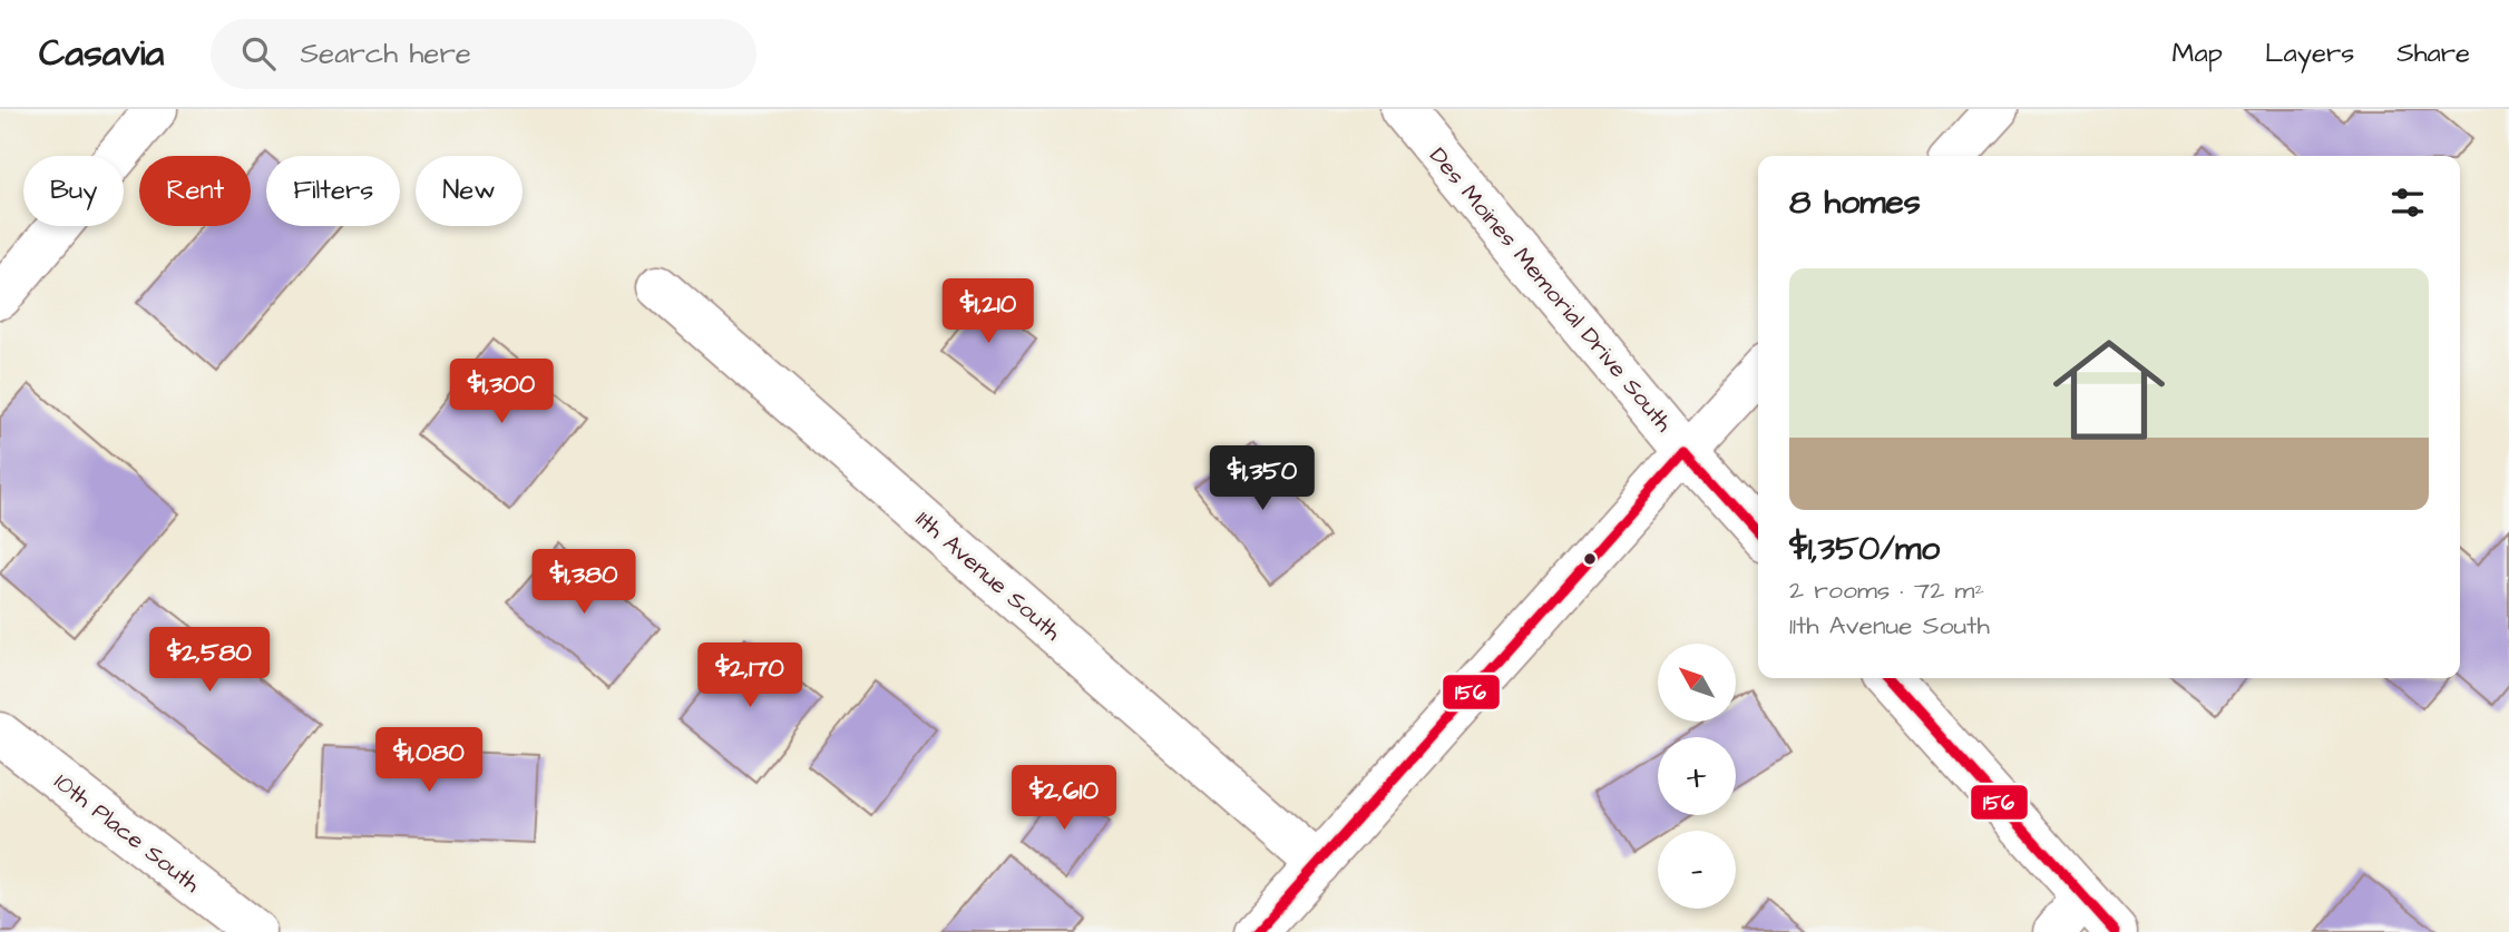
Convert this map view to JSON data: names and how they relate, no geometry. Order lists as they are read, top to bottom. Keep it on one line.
{"streets":{"street":["Des Moines Memorial Drive South","11th Avenue South","10th Place South"]},"lines":["transit line 156"],"north":"top left","page":{"header":"Casavia","search":"Search here","nav":["Map","Layers","Share"],"chip":["Buy","Rent","Filters","New"],"heading":"8 homes","list":[{"name":"$1,350/mo","note":"2 rooms · 72 m² · 11th Avenue South"}],"price":["$1,210","$1,300","$1,350","$1,380","$2,580","$2,170","$1,080","$2,610"],"map_buttons":["+","−"]}}
